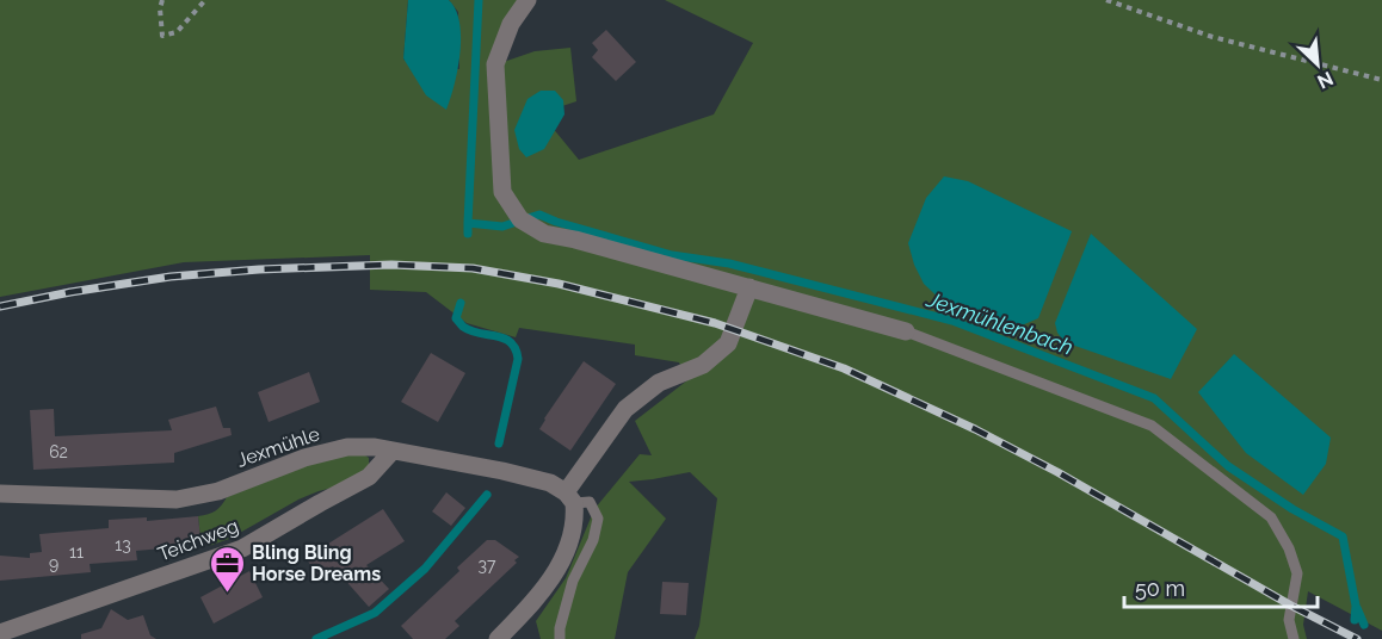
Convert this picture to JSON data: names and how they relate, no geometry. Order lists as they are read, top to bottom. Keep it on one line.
{"streets":{"street":["Jexmühle","Teichweg"]},"crossings":[["Jexmühle","Teichweg"]],"water":["Jexmühlenbach"],"places":{"office":["Bling Bling Horse Dreams"]},"house_numbers":["62","13","11","9","37"],"scale_bar":"50 m","north":"bottom right"}
